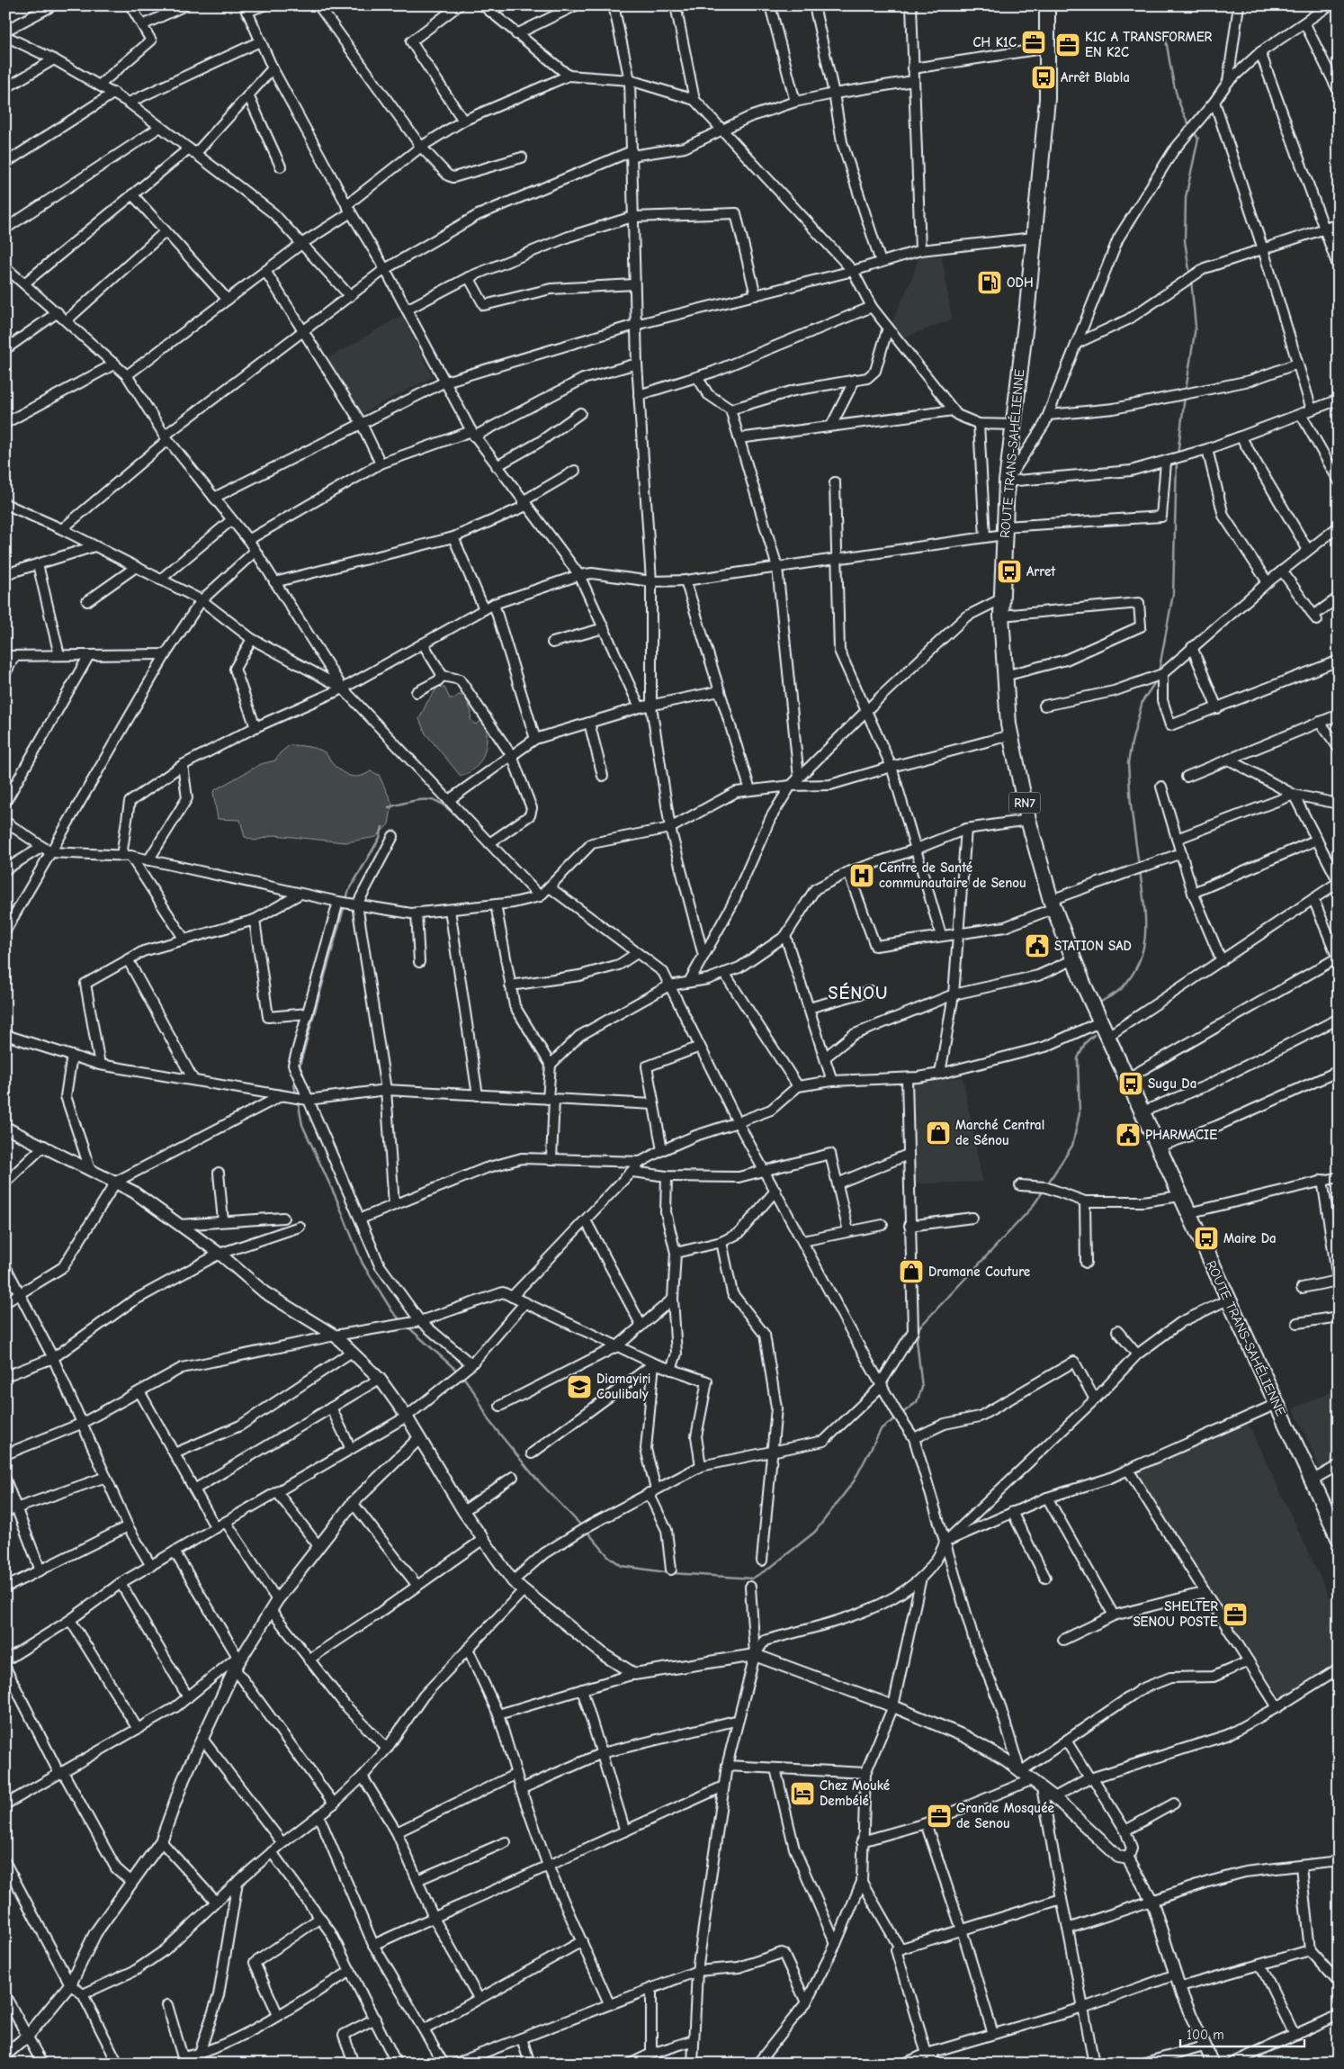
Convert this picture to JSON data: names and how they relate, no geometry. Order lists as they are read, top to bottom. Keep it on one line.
{"streets":{"highway":["ROUTE TRANS-SAHÉLIENNE","RN7"]},"districts":["SÉNOU"],"places":{"office":["CH K1C","K1C A TRANSFORMER EN K2C","SHELTER SENOU POSTE","Grande Mosquée de Senou"],"bus stop":["Arrêt Blabla","Arret","Sugu Da","Maire Da"],"fuel station":["ODH"],"hospital":["Centre de Santé communautaire de Senou"],"public building":["STATION SAD","PHARMACIE"],"shop":["Marché Central de Sénou","Dramane Couture"],"school or university":["Diamayiri Coulibaly"],"hotel":["Chez Mouké Dembélé"]},"scale_bar":"100 m"}
